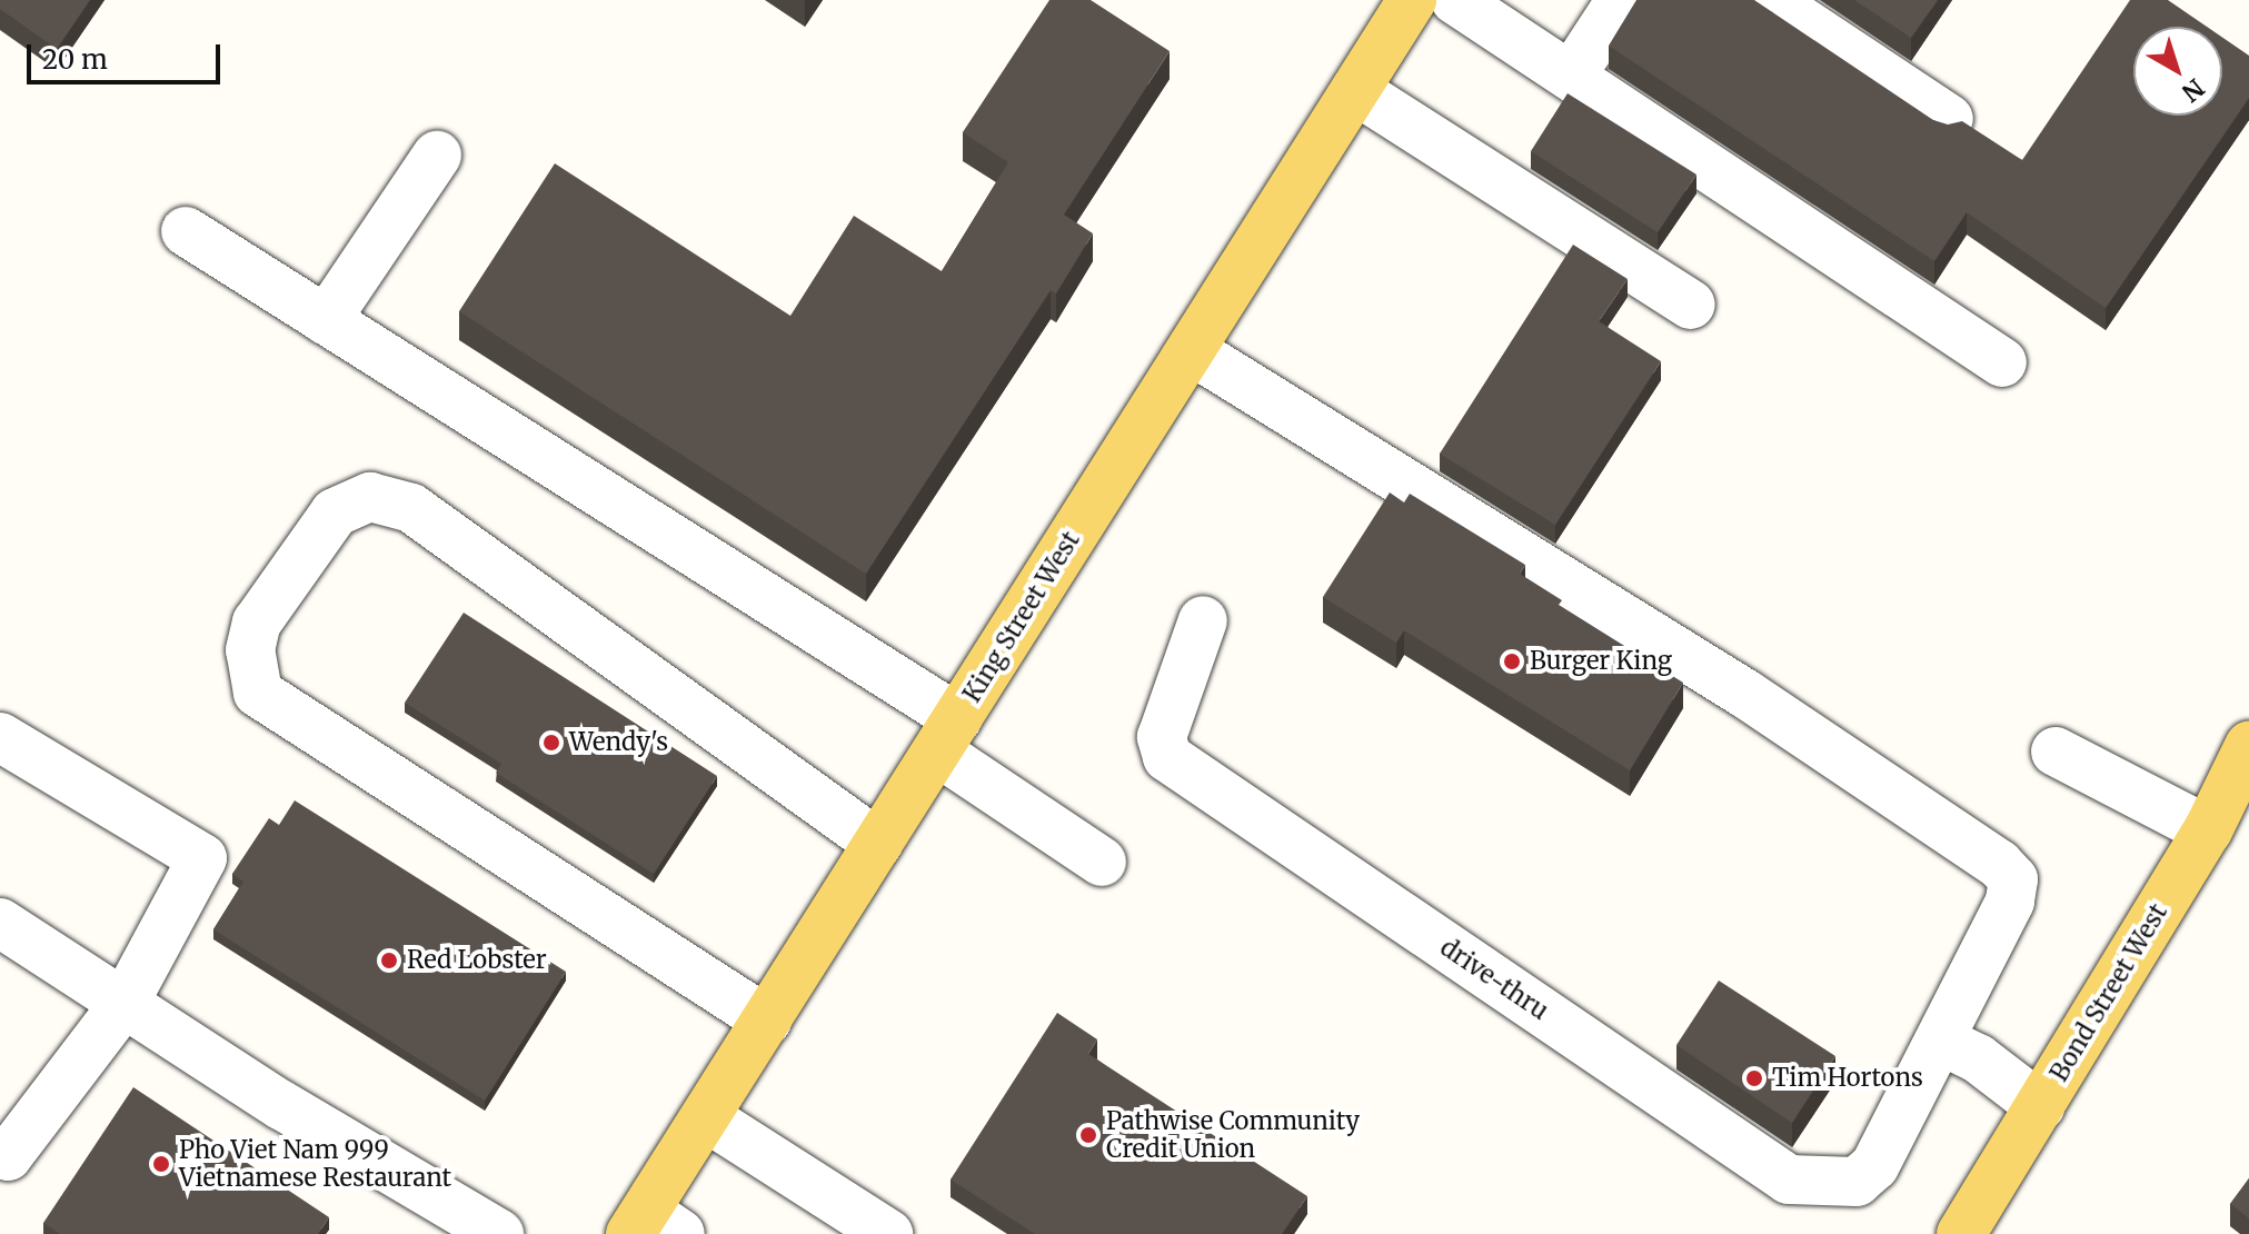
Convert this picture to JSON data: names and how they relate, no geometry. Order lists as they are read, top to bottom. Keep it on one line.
{"streets":{"main road":["King Street West","Bond Street West"],"lane":["drive-thru"]},"crossings":[["King Street West","drive-thru"]],"places":["Burger King","Wendy's","Red Lobster","Tim Hortons","Pathwise Community Credit Union","Pho Viet Nam 999 Vietnamese Restaurant"],"scale_bar":"20 m","north":"bottom right"}
